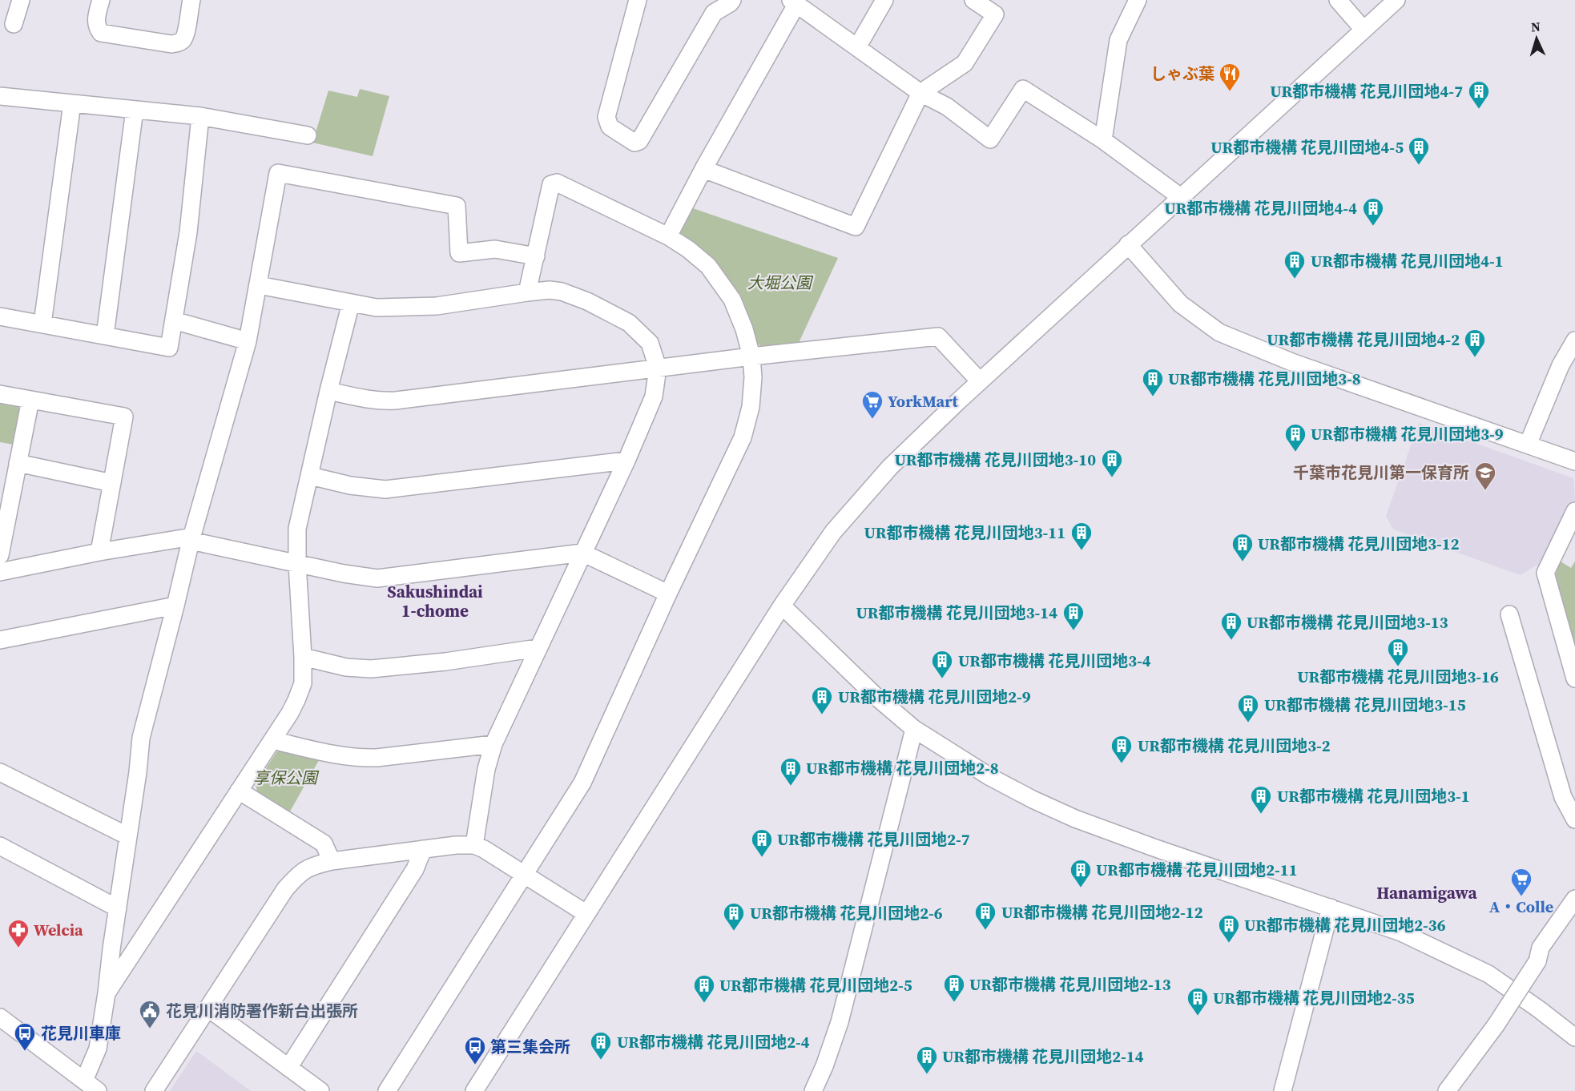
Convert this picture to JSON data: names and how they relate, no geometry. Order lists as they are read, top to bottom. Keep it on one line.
{"districts":["Sakushindai 1-chome","Hanamigawa"],"parks":["大堀公園","享保公園"],"places":{"restaurant":["しゃぶ葉"],"building":["UR都市機構 花見川団地4-7","UR都市機構 花見川団地4-5","UR都市機構 花見川団地4-4","UR都市機構 花見川団地4-1","UR都市機構 花見川団地4-2","UR都市機構 花見川団地3-8","UR都市機構 花見川団地3-9","UR都市機構 花見川団地3-10","UR都市機構 花見川団地3-11","UR都市機構 花見川団地3-12","UR都市機構 花見川団地3-14","UR都市機構 花見川団地3-13","UR都市機構 花見川団地3-16","UR都市機構 花見川団地3-4","UR都市機構 花見川団地2-9","UR都市機構 花見川団地3-15","UR都市機構 花見川団地3-2","UR都市機構 花見川団地2-8","UR都市機構 花見川団地3-1","UR都市機構 花見川団地2-7","UR都市機構 花見川団地2-11","UR都市機構 花見川団地2-12","UR都市機構 花見川団地2-6","UR都市機構 花見川団地2-36","UR都市機構 花見川団地2-13","UR都市機構 花見川団地2-5","UR都市機構 花見川団地2-35","UR都市機構 花見川団地2-4","UR都市機構 花見川団地2-14"],"supermarket":["YorkMart","A・Colle"],"school or university":["千葉市花見川第一保育所"],"pharmacy":["Welcia"],"public building":["花見川消防署作新台出張所"],"bus stop":["花見川車庫","第三集会所"]},"north":"top"}
